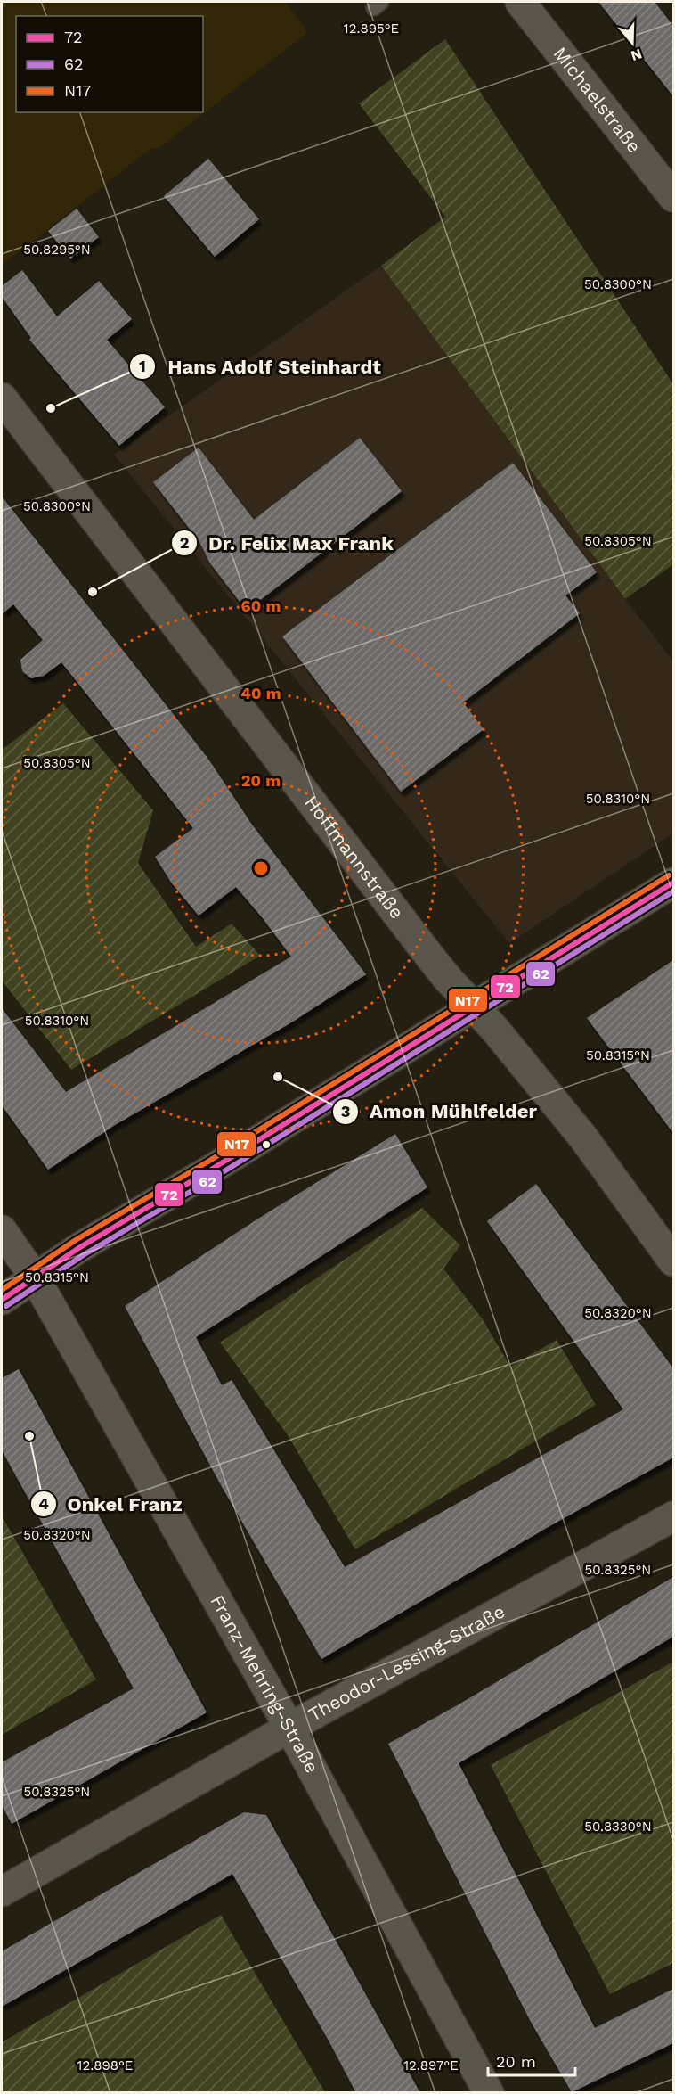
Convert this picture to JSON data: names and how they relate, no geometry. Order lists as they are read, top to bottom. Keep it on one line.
{"streets":{"street":["Michaelstraße","Hoffmannstraße","Theodor-Lessing-Straße","Franz-Mehring-Straße"]},"crossings":[["Theodor-Lessing-Straße","Franz-Mehring-Straße"]],"places":["Hans Adolf Steinhardt","Dr. Felix Max Frank","Amon Mühlfelder","Onkel Franz"],"lines":["transit line N17","transit line 72","transit line 62"],"legend":["72","62","N17"],"scale_bar":"20 m","north":"bottom","coordinates":["12.895°E","50.8295°N","50.8300°N","50.8305°N","50.8310°N","50.8315°N","50.8320°N","50.8325°N","50.8330°N","12.898°E","12.897°E"],"rings":["60 m","40 m","20 m"]}
